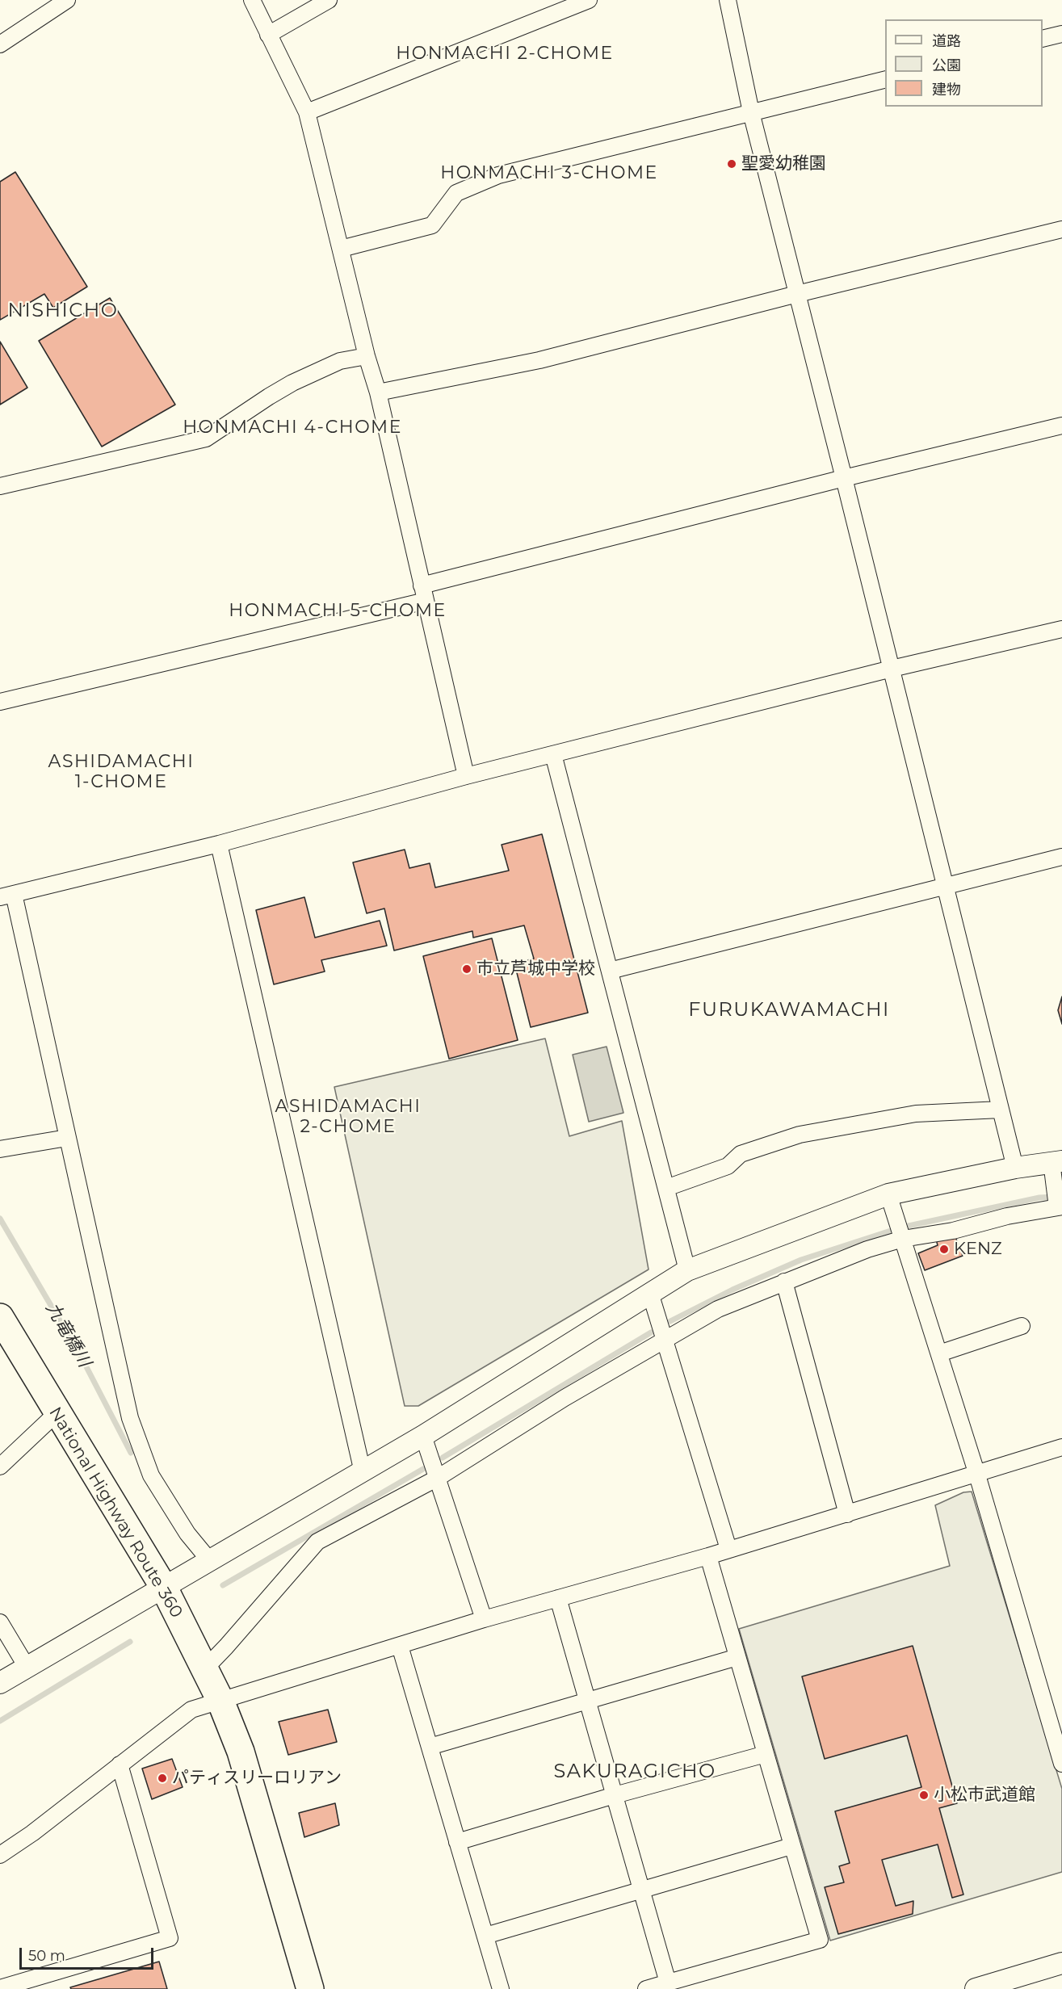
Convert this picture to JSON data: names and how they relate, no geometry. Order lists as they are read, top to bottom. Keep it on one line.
{"streets":{"highway":["National Highway Route 360"]},"districts":["HONMACHI 2-CHOME","HONMACHI 3-CHOME","NISHICHO","HONMACHI 4-CHOME","HONMACHI 5-CHOME","ASHIDAMACHI 1-CHOME","FURUKAWAMACHI","ASHIDAMACHI 2-CHOME","SAKURAGICHO"],"water":["九竜橋川"],"places":["聖愛幼稚園","市立芦城中学校","KENZ","パティスリーロリアン","小松市武道館"],"legend":["道路","公園","建物"],"scale_bar":"50 m"}
